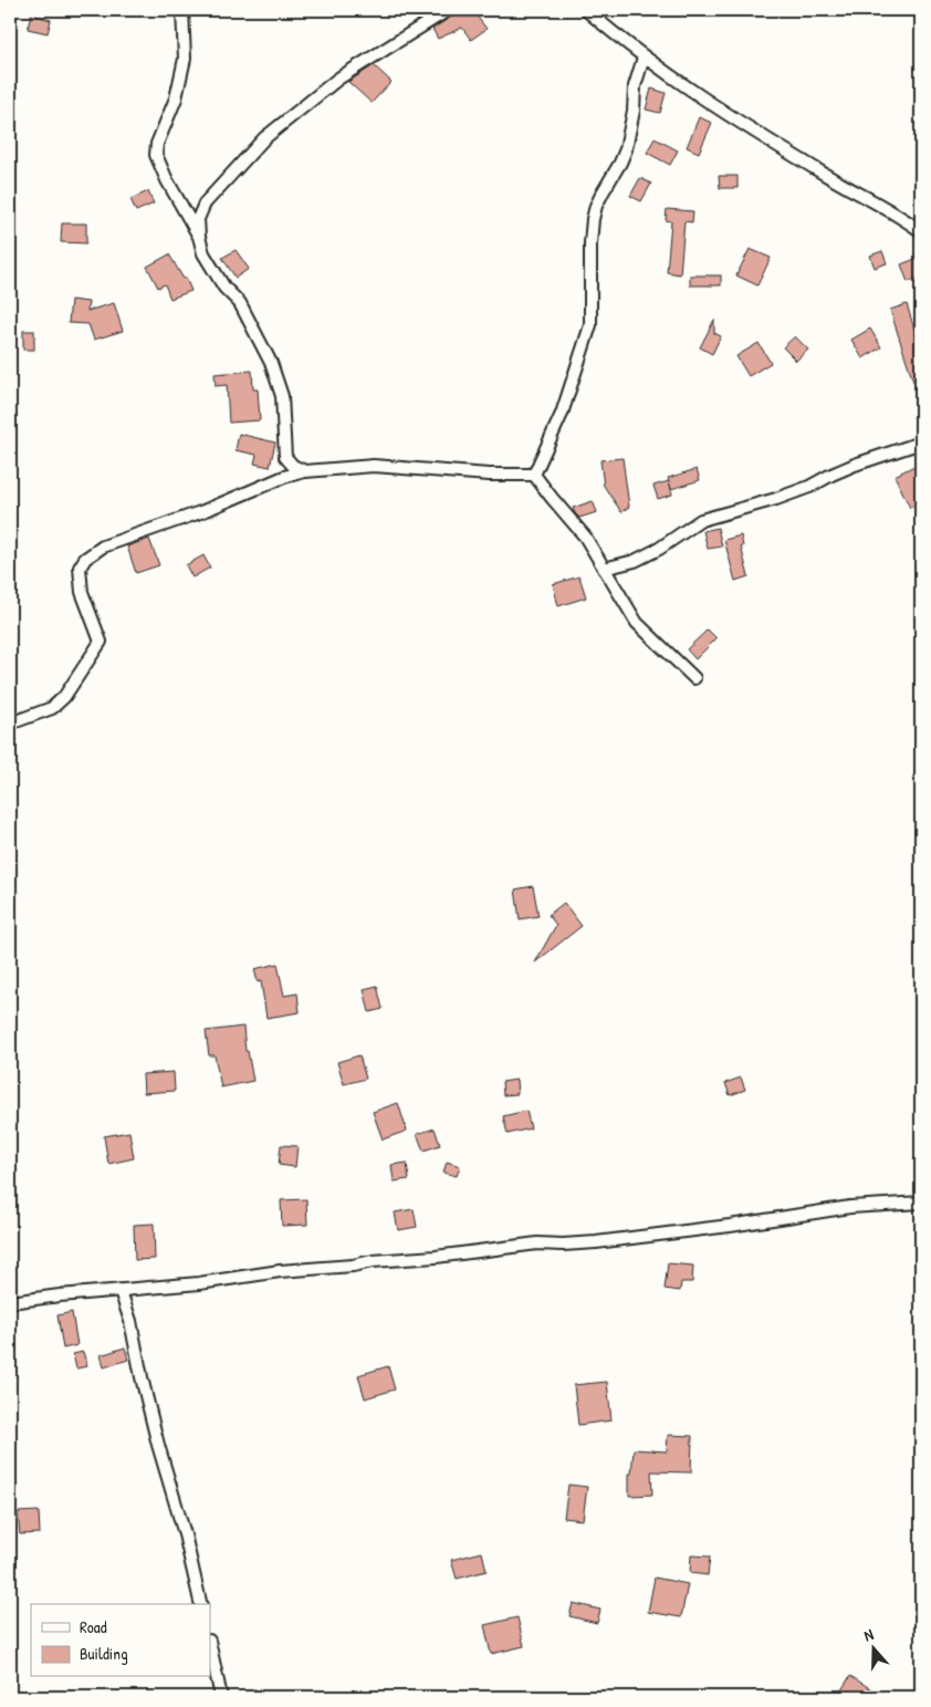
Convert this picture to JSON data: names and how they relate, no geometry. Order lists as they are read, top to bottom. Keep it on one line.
{"legend":["Road","Building"],"north":"top"}
